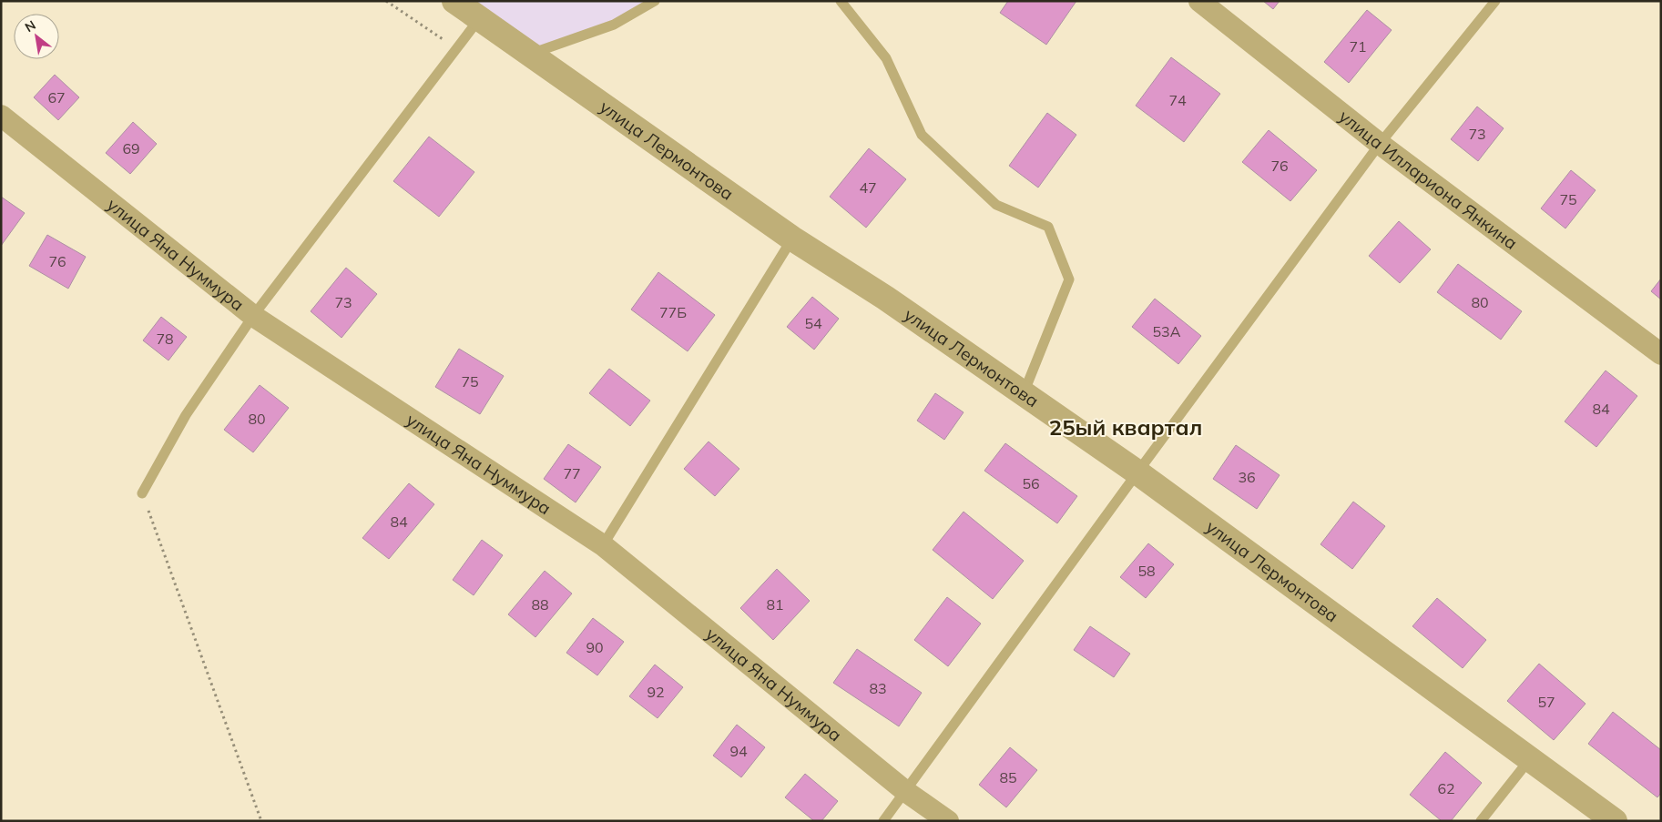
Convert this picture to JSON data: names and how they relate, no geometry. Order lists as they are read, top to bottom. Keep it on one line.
{"streets":{"street":["улица Лермонтова","улица Иллариона Янкина","улица Яна Нуммура"]},"districts":["25ый квартал"],"house_numbers":["71","67","74","73","69","76","47","75","76","73","80","77Б","54","53А","78","75","84","80","77","36","56","84","58","88","81","90","83","92","57","94","85","62"],"north":"top left"}
